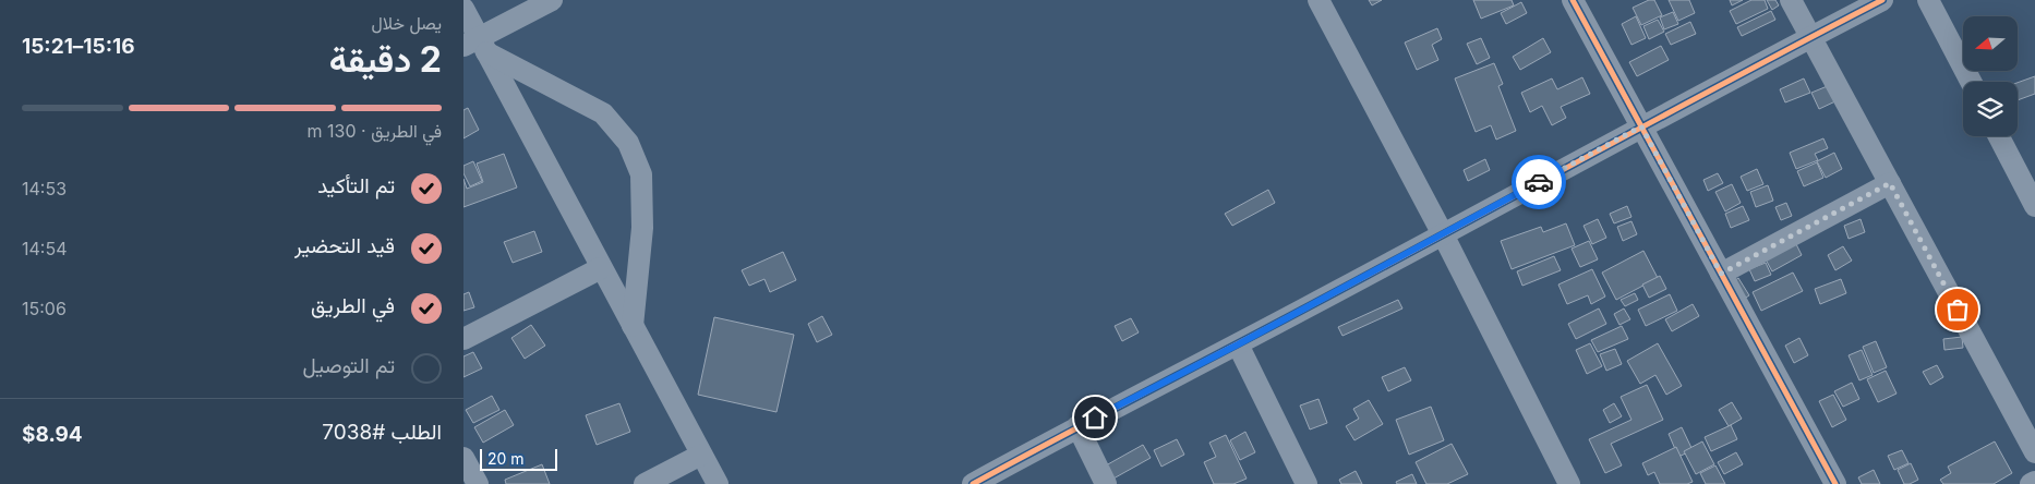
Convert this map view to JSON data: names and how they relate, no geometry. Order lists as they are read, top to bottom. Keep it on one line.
{"scale_bar":"20 m","north":"left","page":{"heading":["2 دقيقة","يصل خلال","15:16–15:21"],"panel":["الطلب #7038","$8.94"],"bar":"في الطريق · 130 m","list":[["تم التأكيد","14:53"],["قيد التحضير","14:54"],["في الطريق","15:06"],"تم التوصيل"],"scale":"20 m"}}
